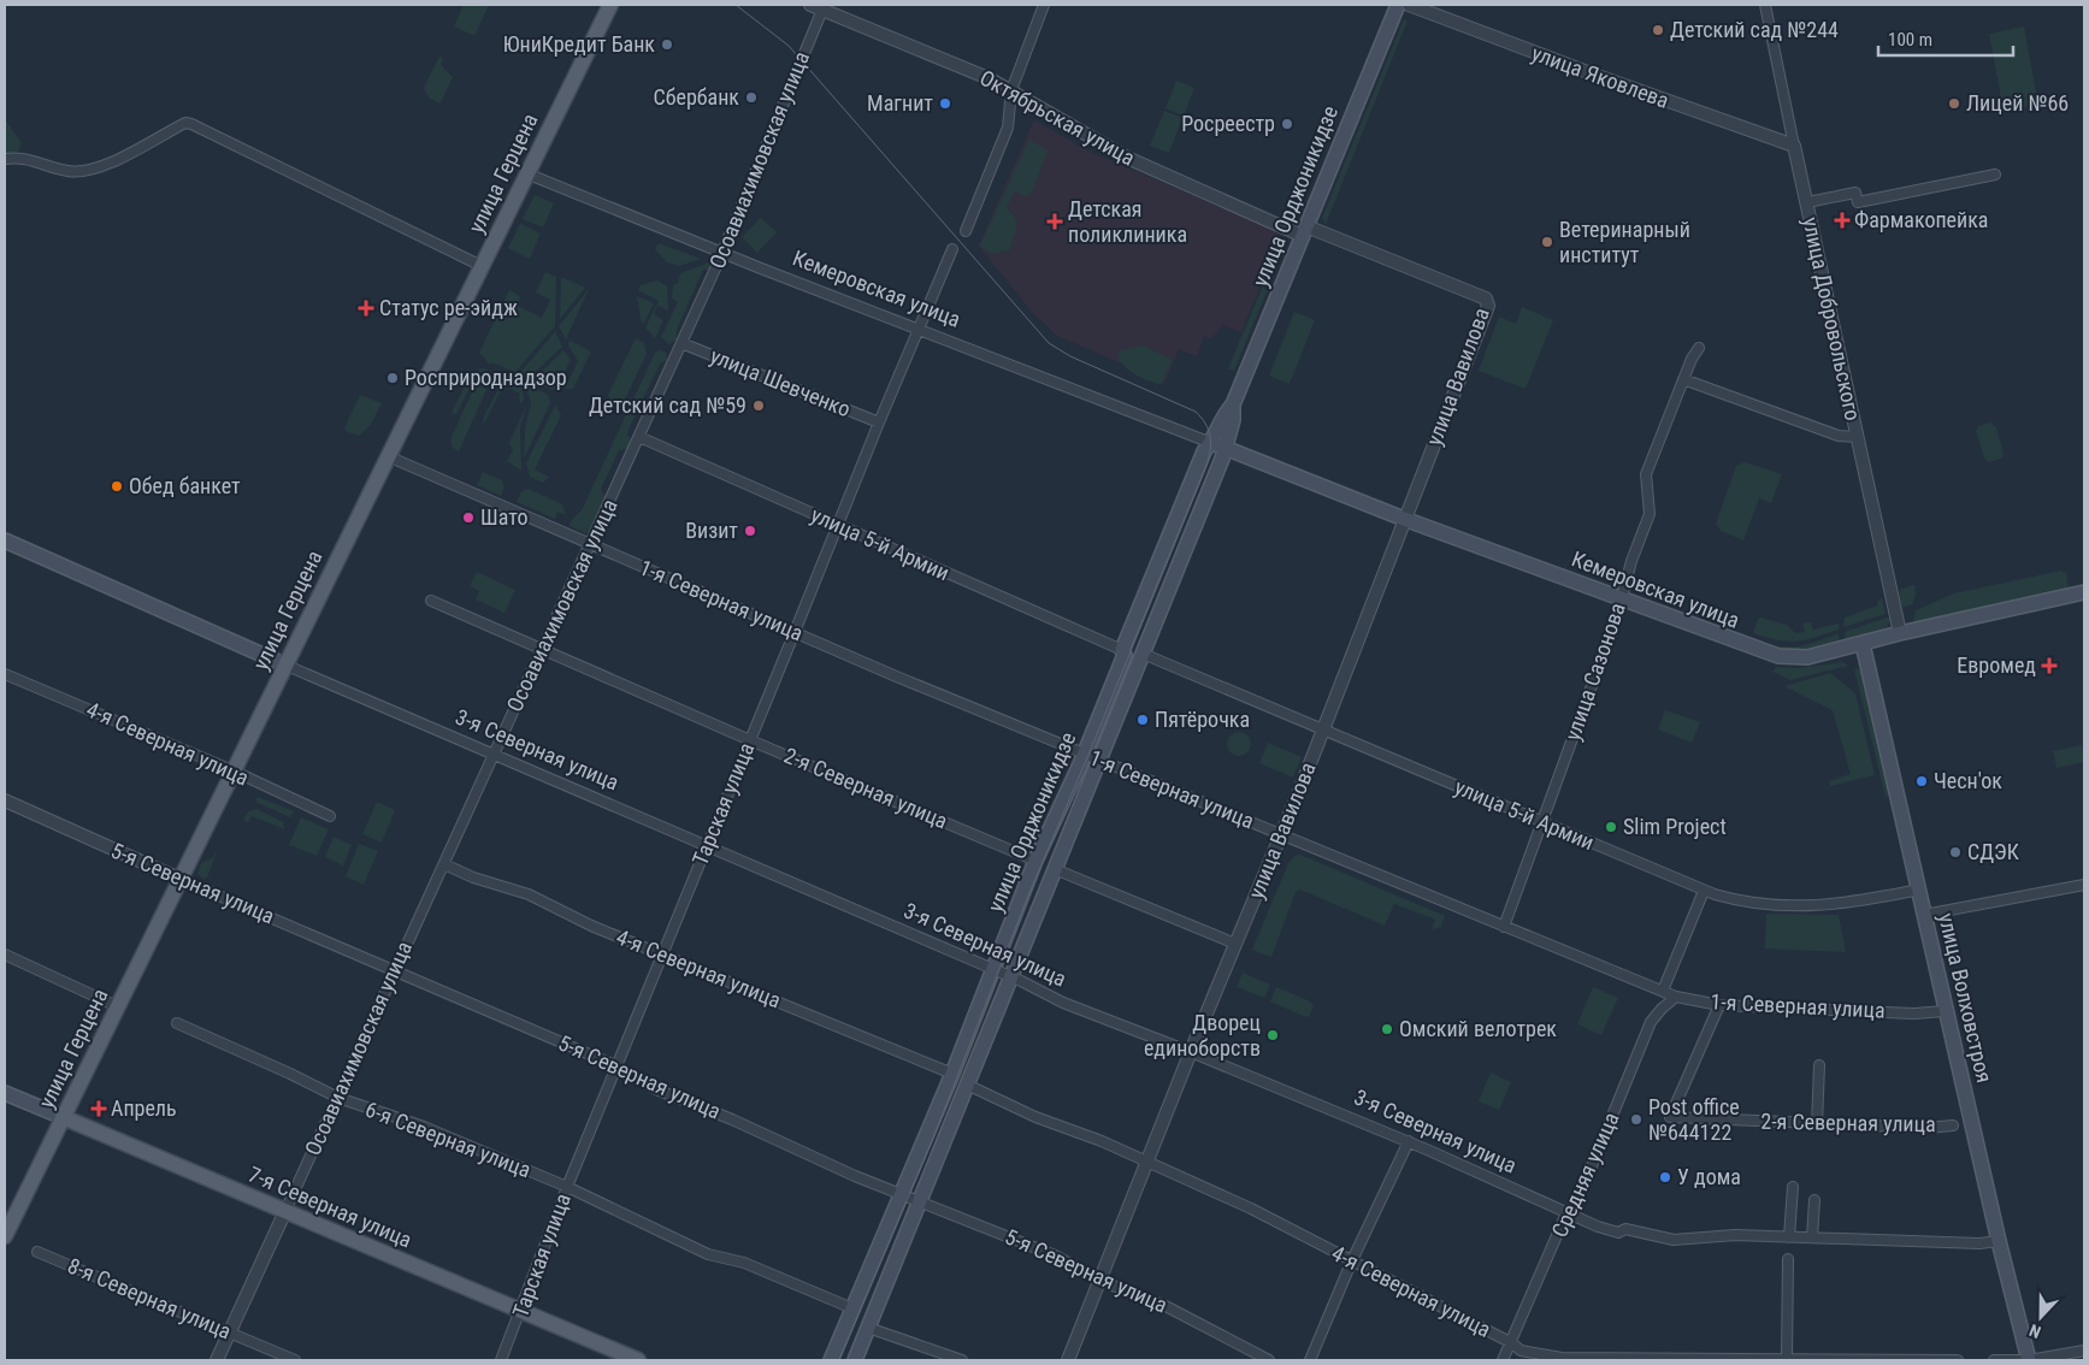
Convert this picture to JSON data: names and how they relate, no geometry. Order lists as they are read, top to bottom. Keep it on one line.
{"streets":{"main road":["улица Герцена","улица Орджоникидзе","Кемеровская улица","3-я Северная улица","улица Волховстроя","7-я Северная улица"],"street":["улица Яковлева","Октябрьская улица","Осоавиахимовская улица","улица Добровольского","улица Вавилова","улица Шевченко","улица 5-й Армии","1-я Северная улица","улица Сазонова","4-я Северная улица","2-я Северная улица","Тарская улица","5-я Северная улица","6-я Северная улица","Средняя улица","8-я Северная улица"]},"crossings":[["улица Яковлева","улица Добровольского"],["Октябрьская улица","Осоавиахимовская улица"],["Октябрьская улица","улица Орджоникидзе"],["Октябрьская улица","улица Вавилова"],["Осоавиахимовская улица","Кемеровская улица"],["Осоавиахимовская улица","улица Шевченко"],["Осоавиахимовская улица","улица 5-й Армии"],["Осоавиахимовская улица","1-я Северная улица"],["Осоавиахимовская улица","4-я Северная улица"],["Осоавиахимовская улица","3-я Северная улица"],["Осоавиахимовская улица","2-я Северная улица"],["Осоавиахимовская улица","5-я Северная улица"],["Осоавиахимовская улица","6-я Северная улица"],["Осоавиахимовская улица","7-я Северная улица"],["Осоавиахимовская улица","8-я Северная улица"],["улица Герцена","Кемеровская улица"],["улица Герцена","1-я Северная улица"],["улица Герцена","4-я Северная улица"],["улица Герцена","3-я Северная улица"],["улица Герцена","5-я Северная улица"],["улица Герцена","7-я Северная улица"],["улица Орджоникидзе","Кемеровская улица"],["улица Орджоникидзе","улица 5-й Армии"],["улица Орджоникидзе","1-я Северная улица"],["улица Орджоникидзе","4-я Северная улица"],["улица Орджоникидзе","3-я Северная улица"],["улица Орджоникидзе","2-я Северная улица"],["улица Орджоникидзе","5-я Северная улица"],["улица Орджоникидзе","6-я Северная улица"],["Кемеровская улица","улица Добровольского"],["Кемеровская улица","улица Вавилова"],["Кемеровская улица","улица Сазонова"],["Кемеровская улица","Тарская улица"],["Кемеровская улица","улица Волховстроя"],["улица Вавилова","улица 5-й Армии"],["улица Вавилова","1-я Северная улица"],["улица Вавилова","4-я Северная улица"],["улица Вавилова","3-я Северная улица"],["улица Вавилова","5-я Северная улица"],["улица Шевченко","Тарская улица"],["улица 5-й Армии","улица Сазонова"],["улица 5-й Армии","Тарская улица"],["улица 5-й Армии","улица Волховстроя"],["1-я Северная улица","улица Сазонова"],["1-я Северная улица","2-я Северная улица"],["1-я Северная улица","Тарская улица"],["1-я Северная улица","улица Волховстроя"],["1-я Северная улица","Средняя улица"],["4-я Северная улица","Тарская улица"],["4-я Северная улица","Средняя улица"],["3-я Северная улица","Тарская улица"],["3-я Северная улица","улица Волховстроя"],["3-я Северная улица","Средняя улица"],["2-я Северная улица","Тарская улица"],["Тарская улица","5-я Северная улица"],["Тарская улица","6-я Северная улица"],["Тарская улица","7-я Северная улица"]],"places":{"other":["Детский сад №244","ЮниКредит Банк","Сбербанк","Магнит","Лицей №66","Росреестр","Ветеринарный институт","Росприроднадзор","Детский сад №59","Обед банкет","Шато","Визит","Пятёрочка","Чесн'ок","Slim Project","СДЭК","Омский велотрек","Дворец единоборств","Post office №644122","У дома"],"health":["Фармакопейка","Детская поликлиника","Статус ре-эйдж","Евромед","Апрель"]},"scale_bar":"100 m","north":"bottom"}
